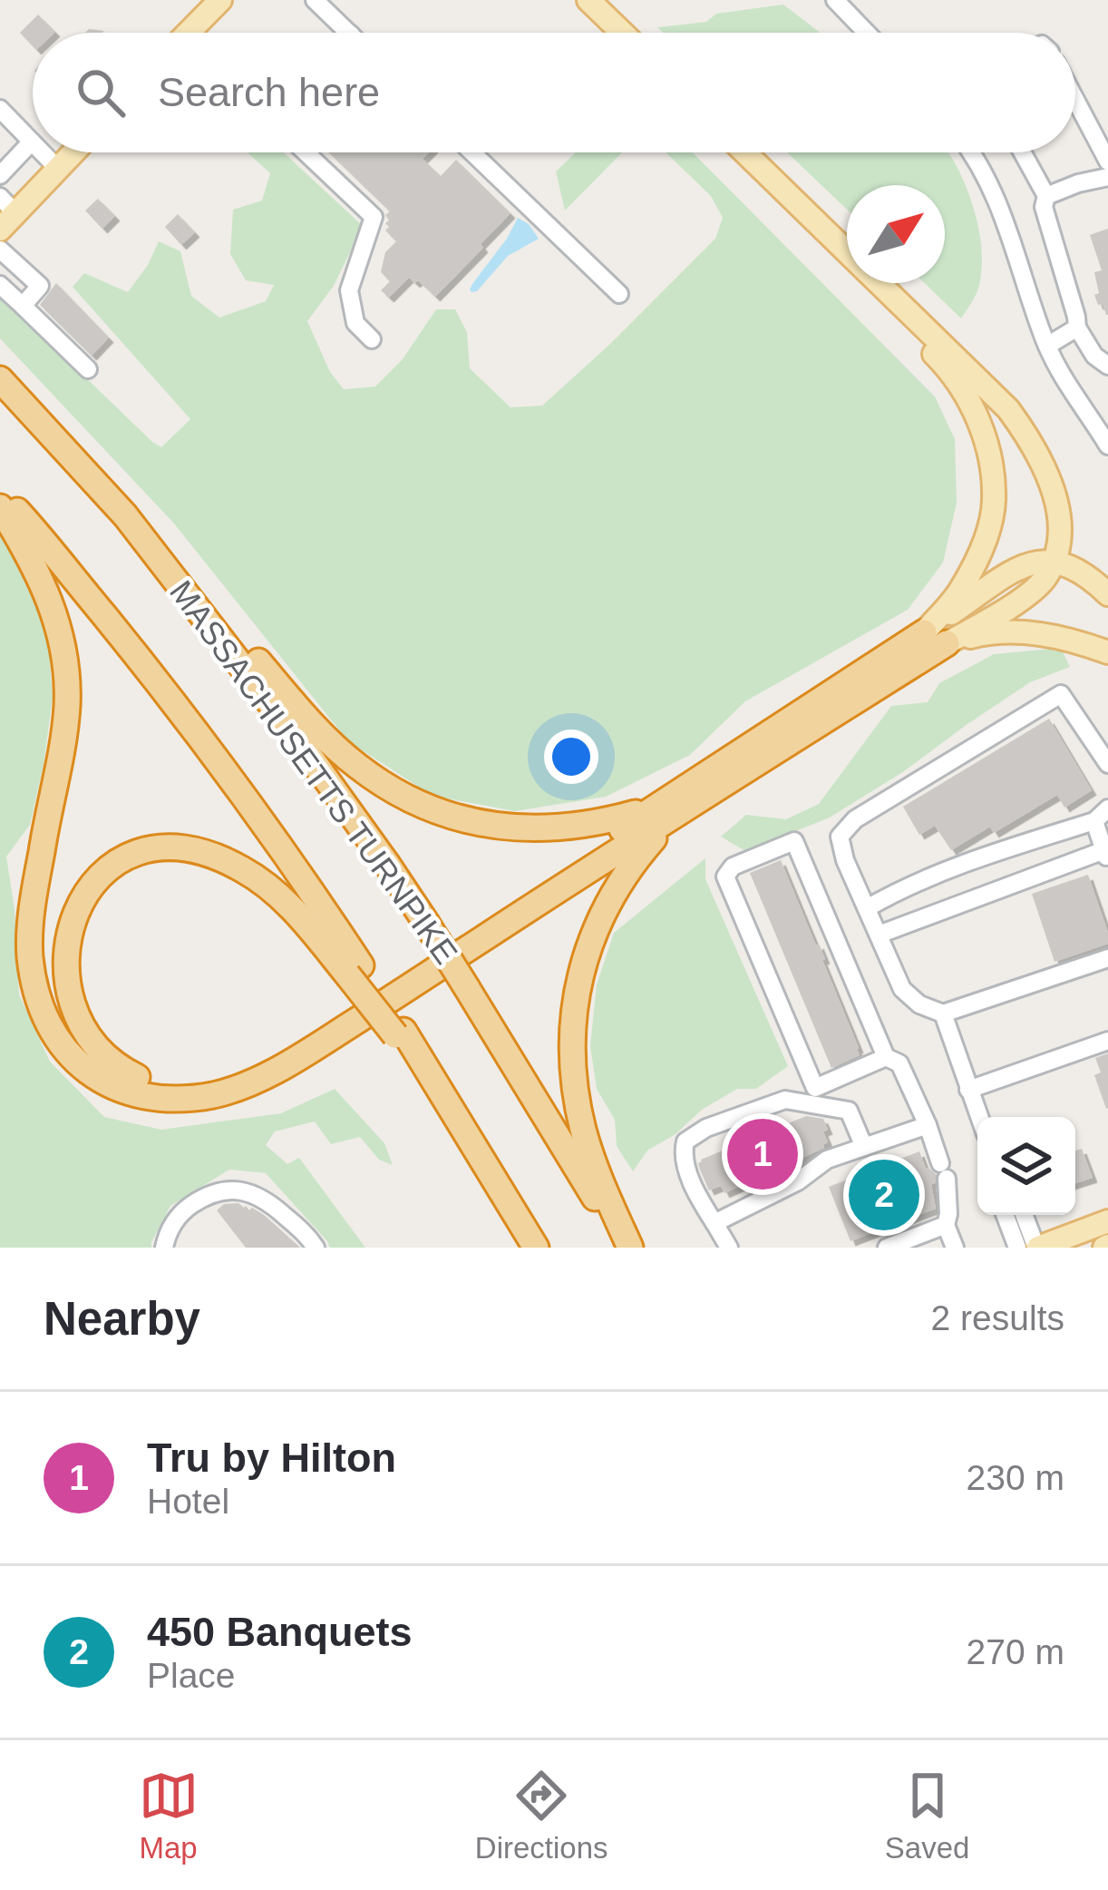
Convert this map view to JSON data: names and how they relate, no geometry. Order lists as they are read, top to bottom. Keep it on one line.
{"streets":{"highway":["MASSACHUSETTS TURNPIKE"]},"north":"top right","page":{"search":"Search here","pins":["1","2"],"heading":["Nearby","2 results"],"list":[{"mark":"1","name":"Tru by Hilton","note":"Hotel","value":"230 m"},{"mark":"2","name":"450 Banquets","note":"Place","value":"270 m"}],"nav":["Map","Directions","Saved"]}}
